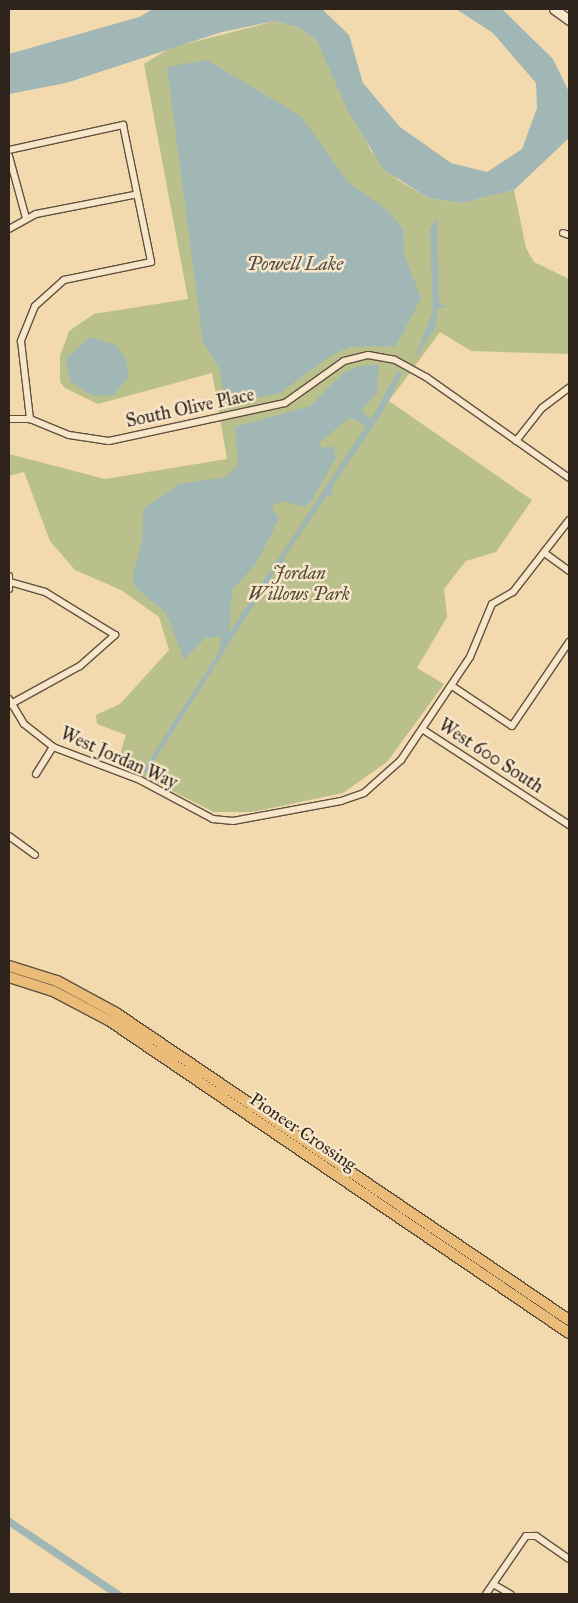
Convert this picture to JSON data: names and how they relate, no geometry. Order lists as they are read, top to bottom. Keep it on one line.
{"streets":{"highway":["Pioneer Crossing"],"street":["South Olive Place","West 600 South","West Jordan Way"]},"crossings":[["West 600 South","West Jordan Way"]],"water":["Powell Lake"],"parks":["Jordan Willows Park"]}
